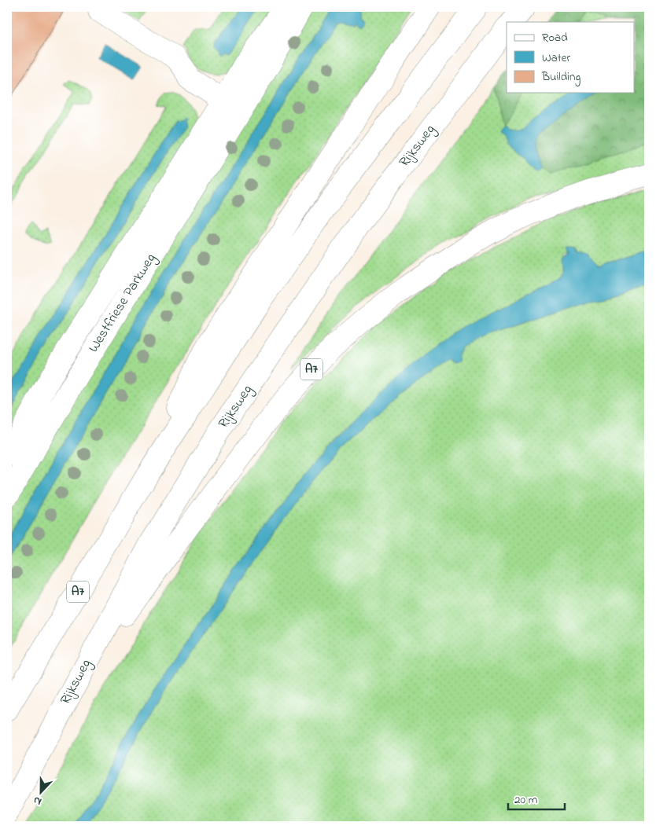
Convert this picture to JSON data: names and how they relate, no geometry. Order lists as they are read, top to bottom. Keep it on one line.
{"streets":{"main road":["Rijksweg","Westfriese Parkweg","A7"]},"crossings":[["Rijksweg","A7"]],"legend":["Road","Water","Building"],"scale_bar":"20 m","north":"bottom"}
